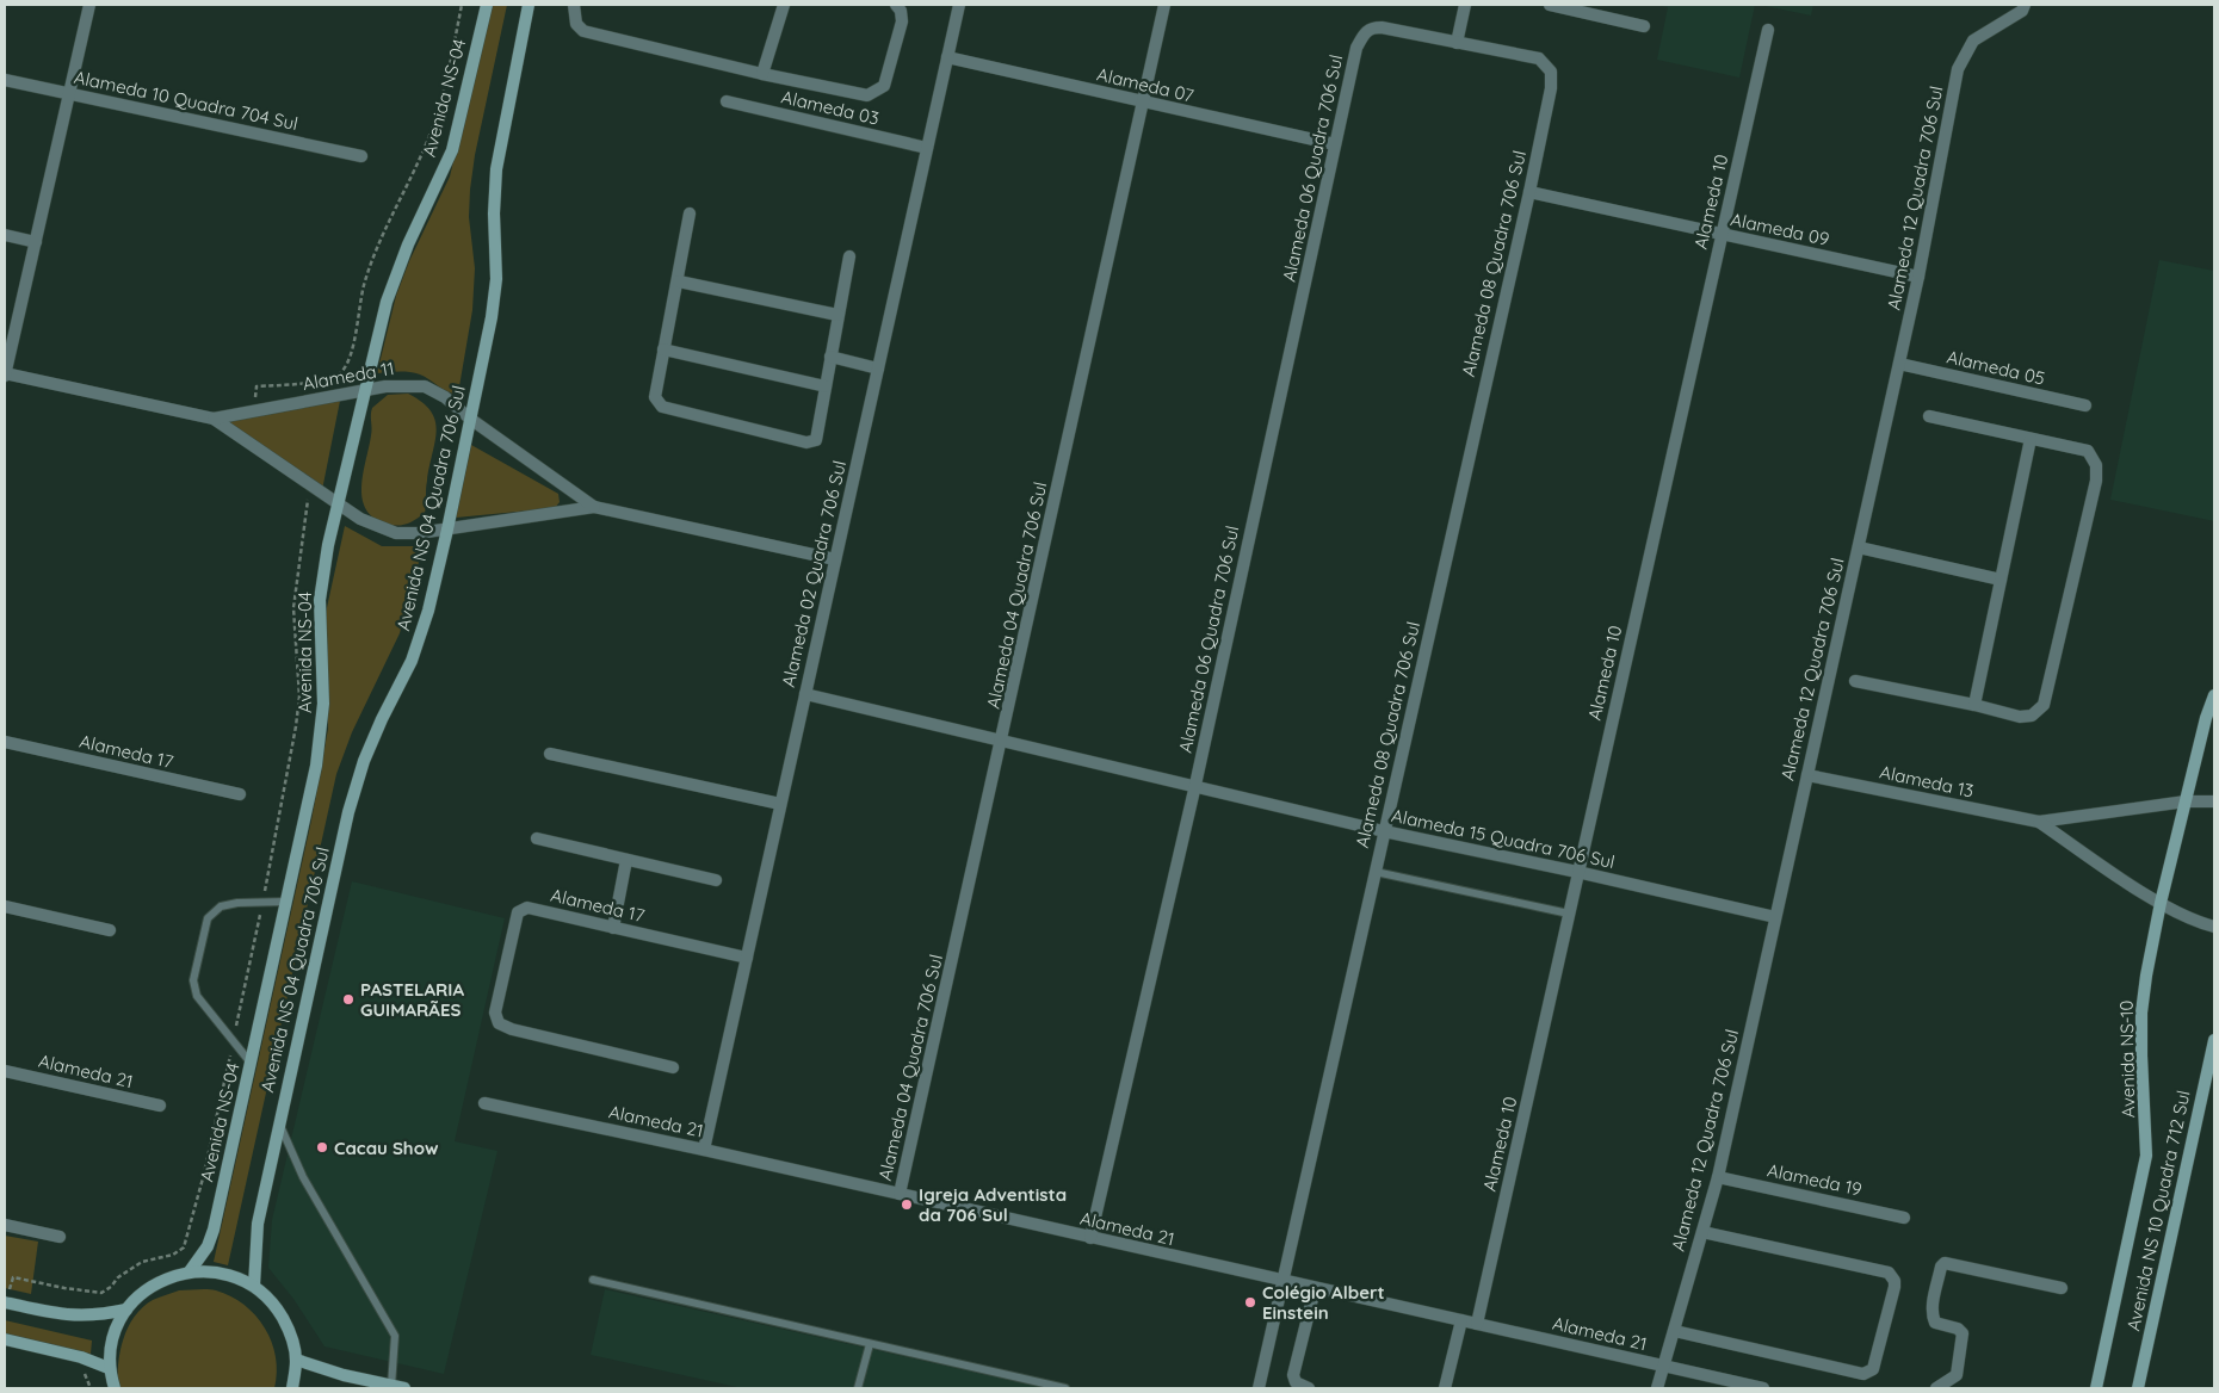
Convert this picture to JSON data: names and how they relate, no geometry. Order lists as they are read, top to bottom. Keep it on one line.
{"streets":{"street":["Alameda 07","Avenida NS-04","Alameda 10 Quadra 704 Sul","Alameda 03","Alameda 06 Quadra 706 Sul","Alameda 12 Quadra 706 Sul","Alameda 10","Alameda 09","Alameda 08 Quadra 706 Sul","Alameda 05","Alameda 11","Avenida NS 04 Quadra 706 Sul","Alameda 02 Quadra 706 Sul","Alameda 04 Quadra 706 Sul","Alameda 17","Alameda 13","Alameda 15 Quadra 706 Sul","Avenida NS-10","Alameda 21","Alameda 19","Avenida NS 10 Quadra 712 Sul"]},"crossings":[["Alameda 07","Alameda 06 Quadra 706 Sul"],["Alameda 07","Alameda 02 Quadra 706 Sul"],["Alameda 07","Alameda 04 Quadra 706 Sul"],["Avenida NS-04","Alameda 11"],["Avenida NS-04","Avenida NS 04 Quadra 706 Sul"],["Alameda 03","Alameda 02 Quadra 706 Sul"],["Alameda 06 Quadra 706 Sul","Alameda 08 Quadra 706 Sul"],["Alameda 06 Quadra 706 Sul","Alameda 15 Quadra 706 Sul"],["Alameda 06 Quadra 706 Sul","Alameda 21"],["Alameda 12 Quadra 706 Sul","Alameda 09"],["Alameda 12 Quadra 706 Sul","Alameda 05"],["Alameda 12 Quadra 706 Sul","Alameda 13"],["Alameda 12 Quadra 706 Sul","Alameda 15 Quadra 706 Sul"],["Alameda 12 Quadra 706 Sul","Alameda 21"],["Alameda 12 Quadra 706 Sul","Alameda 19"],["Alameda 10","Alameda 09"],["Alameda 10","Alameda 15 Quadra 706 Sul"],["Alameda 10","Alameda 21"],["Alameda 09","Alameda 08 Quadra 706 Sul"],["Alameda 08 Quadra 706 Sul","Alameda 15 Quadra 706 Sul"],["Alameda 08 Quadra 706 Sul","Alameda 21"],["Alameda 11","Avenida NS 04 Quadra 706 Sul"],["Alameda 11","Alameda 02 Quadra 706 Sul"],["Alameda 02 Quadra 706 Sul","Alameda 17"],["Alameda 02 Quadra 706 Sul","Alameda 15 Quadra 706 Sul"],["Alameda 02 Quadra 706 Sul","Alameda 21"],["Alameda 04 Quadra 706 Sul","Alameda 15 Quadra 706 Sul"],["Alameda 04 Quadra 706 Sul","Alameda 21"],["Alameda 13","Avenida NS-10"]],"places":["PASTELARIA GUIMARÃES","Cacau Show","Igreja Adventista da 706 Sul","Colégio Albert Einstein"]}
